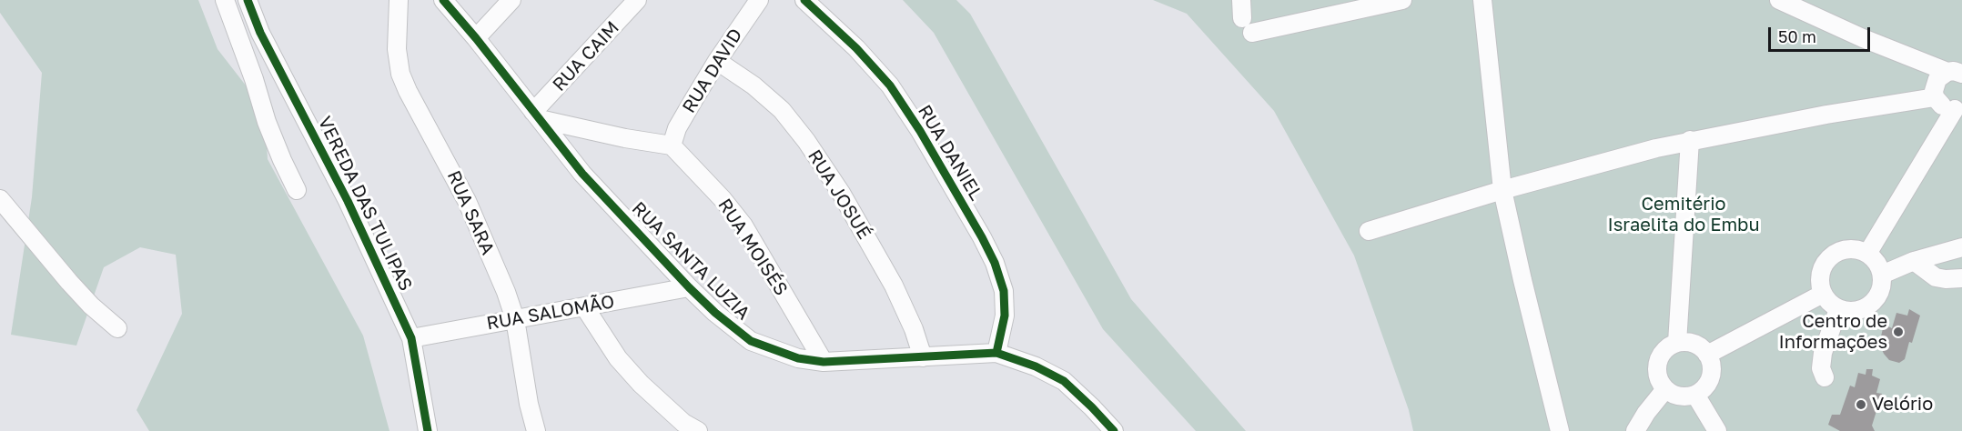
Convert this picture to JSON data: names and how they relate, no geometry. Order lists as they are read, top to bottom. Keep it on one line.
{"streets":{"street":["RUA CAIM","RUA DAVID","RUA DANIEL","RUA JOSUÉ","VEREDA DAS TULIPAS","RUA SARA","RUA MOISÉS","RUA SANTA LUZIA","RUA SALOMÃO"]},"crossings":[["RUA CAIM","RUA SANTA LUZIA"],["RUA DAVID","RUA JOSUÉ"],["RUA DAVID","RUA MOISÉS"],["RUA DANIEL","RUA SANTA LUZIA"],["RUA JOSUÉ","RUA SANTA LUZIA"],["VEREDA DAS TULIPAS","RUA SALOMÃO"],["RUA SARA","RUA SALOMÃO"],["RUA MOISÉS","RUA SANTA LUZIA"],["RUA SANTA LUZIA","RUA SALOMÃO"]],"parks":["Cemitério Israelita do Embu"],"places":["Centro de Informações","Velório"],"scale_bar":"50 m"}
